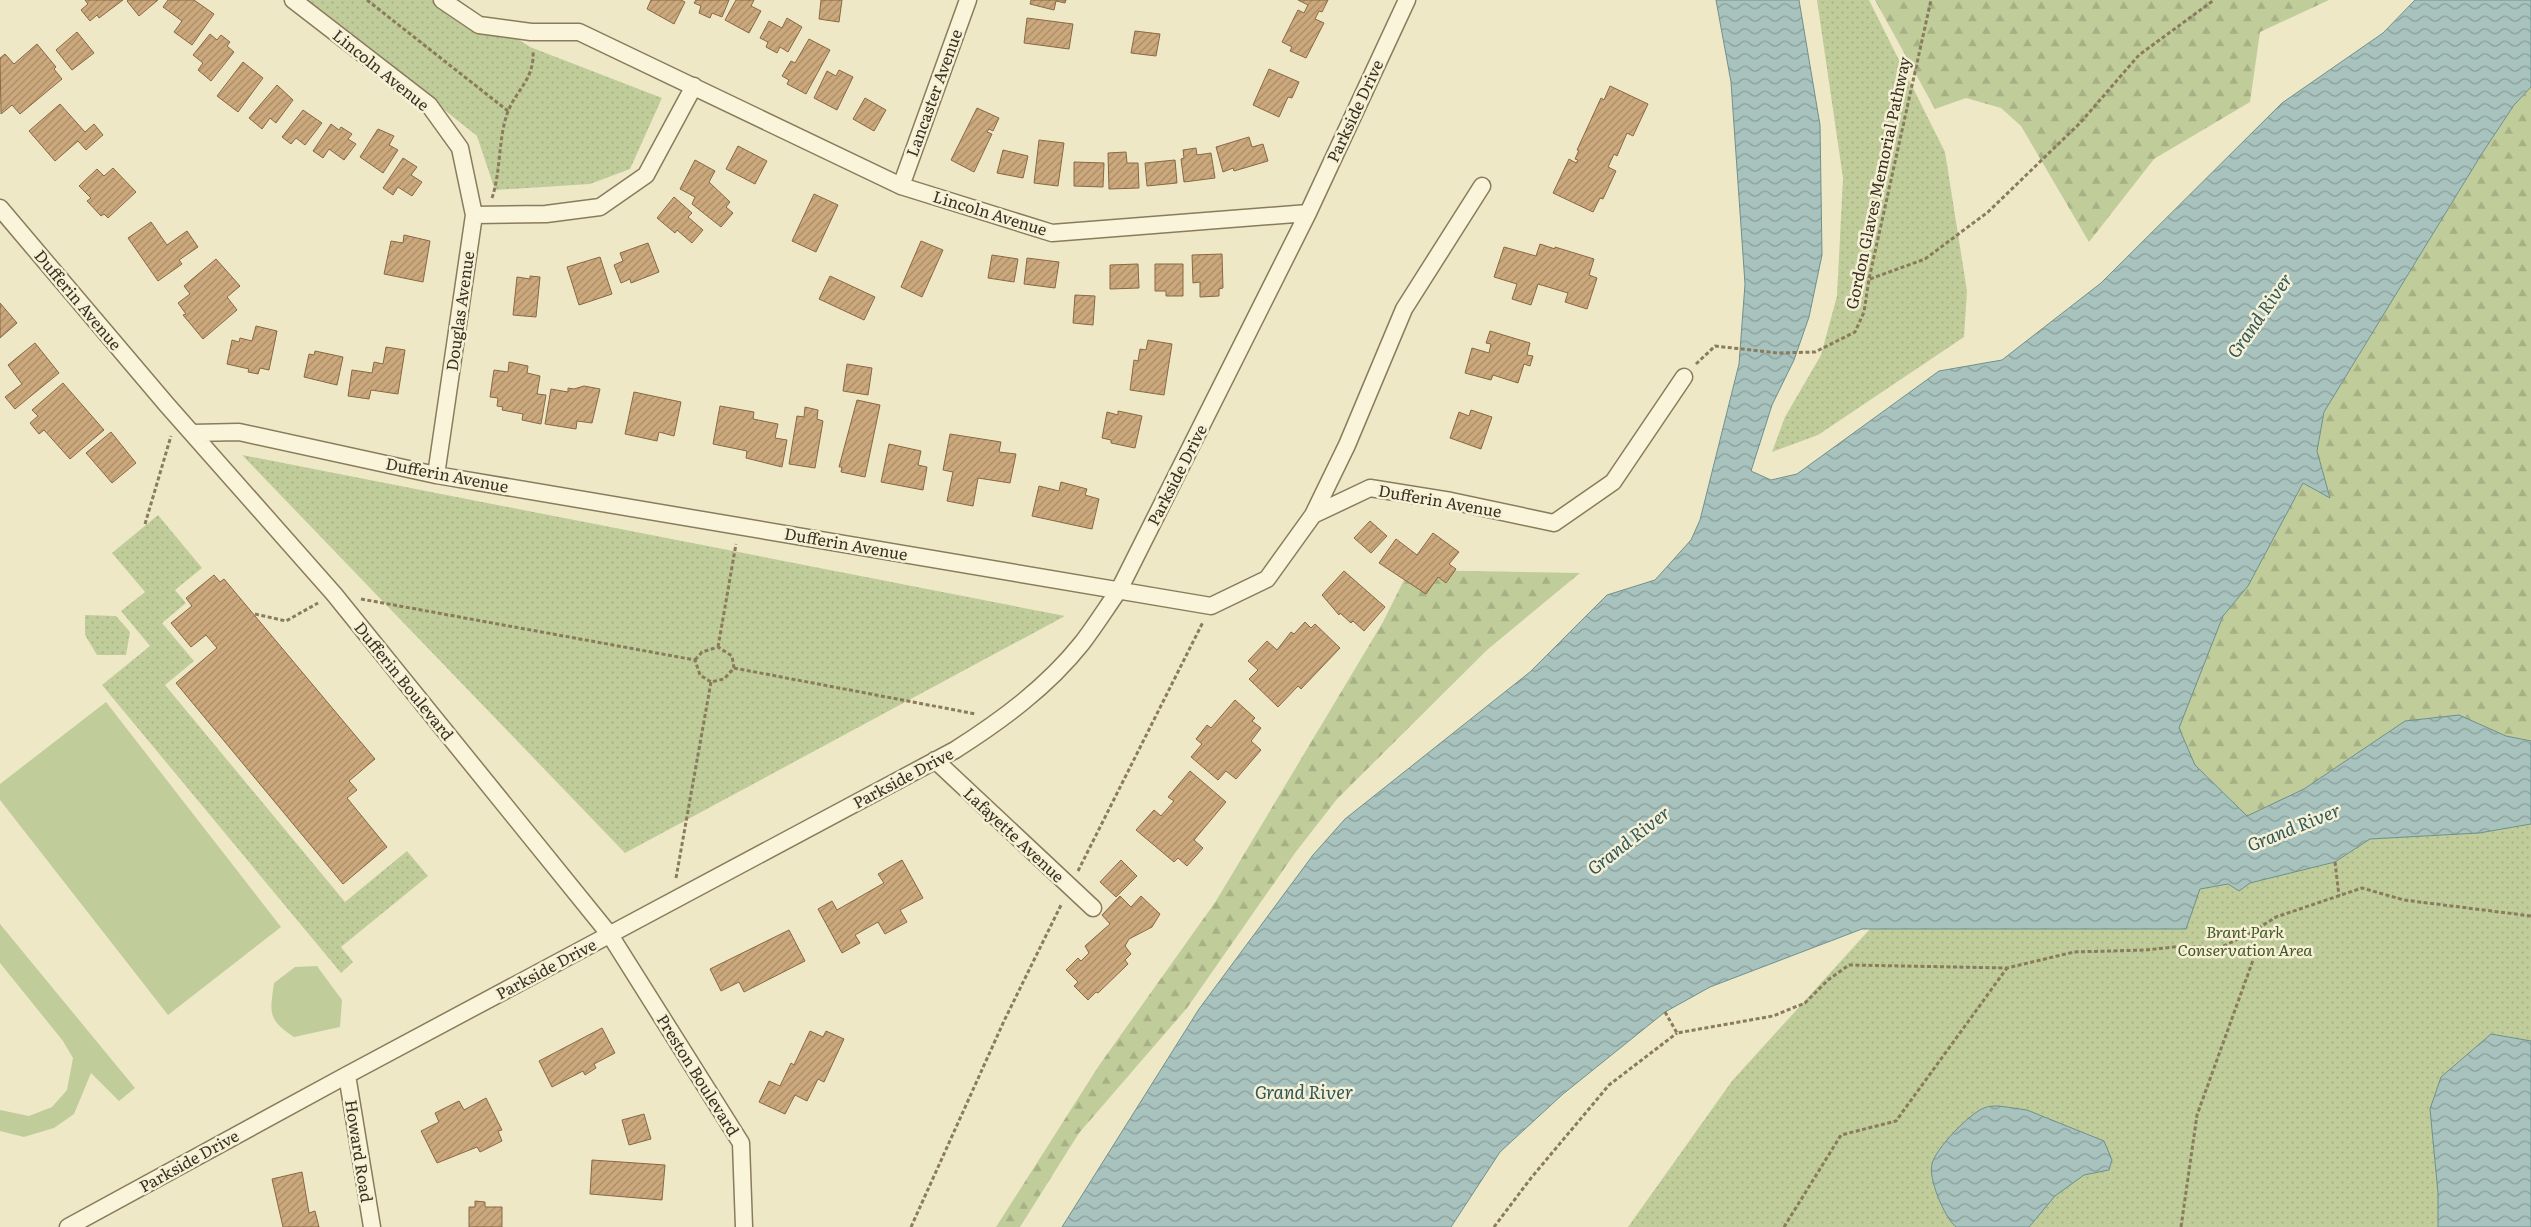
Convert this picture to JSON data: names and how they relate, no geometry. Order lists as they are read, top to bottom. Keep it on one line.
{"streets":{"street":["Lincoln Avenue","Lancaster Avenue","Parkside Drive","Dufferin Avenue","Douglas Avenue","Dufferin Boulevard","Lafayette Avenue","Preston Boulevard","Howard Road"],"path":["Gordon Glaves Memorial Pathway"]},"crossings":[["Lincoln Avenue","Lancaster Avenue"],["Lincoln Avenue","Parkside Drive"],["Lincoln Avenue","Douglas Avenue"],["Parkside Drive","Dufferin Avenue"],["Parkside Drive","Dufferin Boulevard"],["Parkside Drive","Lafayette Avenue"],["Parkside Drive","Preston Boulevard"],["Parkside Drive","Howard Road"],["Gordon Glaves Memorial Pathway","Dufferin Avenue"],["Dufferin Avenue","Douglas Avenue"],["Dufferin Avenue","Dufferin Boulevard"],["Dufferin Boulevard","Preston Boulevard"]],"water":["Grand River"],"parks":["Brant Park Conservation Area"]}
